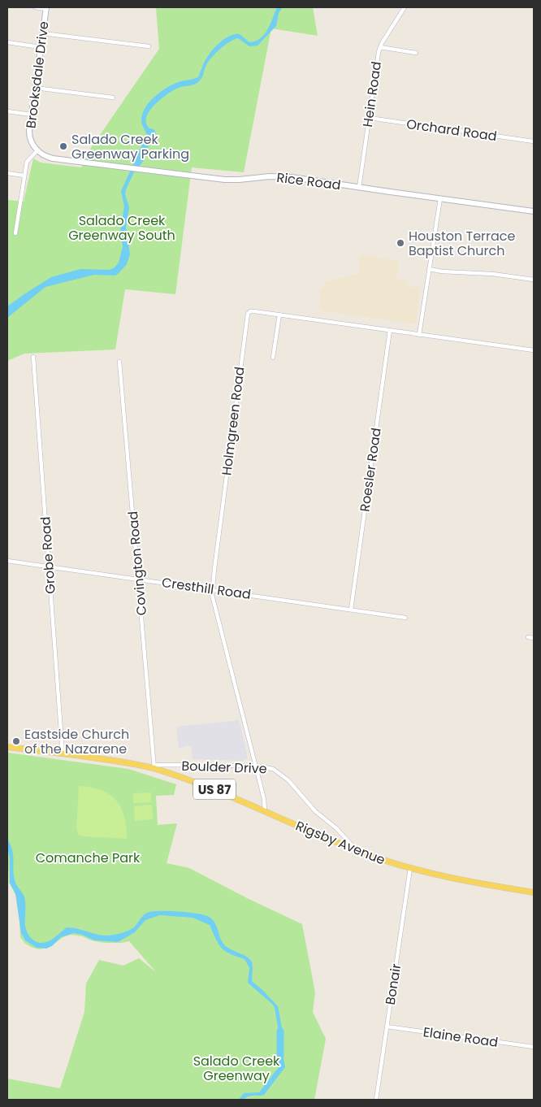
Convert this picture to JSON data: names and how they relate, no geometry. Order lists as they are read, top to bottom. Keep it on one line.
{"streets":{"main road":["US 87","Rigsby Avenue"],"street":["Brooksdale Drive","Hein Road","Orchard Road","Rice Road","Holmgreen Road","Roesler Road","Grobe Road","Covington Road","Cresthill Road","Boulder Drive","Bonair","Elaine Road"]},"crossings":[["Brooksdale Drive","Rice Road"],["Hein Road","Orchard Road"],["Hein Road","Rice Road"],["Holmgreen Road","Roesler Road"],["Holmgreen Road","Cresthill Road"],["Holmgreen Road","Boulder Drive"],["Holmgreen Road","Rigsby Avenue"],["Roesler Road","Cresthill Road"],["Grobe Road","Cresthill Road"],["Grobe Road","Rigsby Avenue"],["Covington Road","Cresthill Road"],["Covington Road","Boulder Drive"],["Covington Road","Rigsby Avenue"],["Boulder Drive","Rigsby Avenue"],["Rigsby Avenue","Bonair"],["Bonair","Elaine Road"]],"parks":["Salado Creek Greenway South","Comanche Park","Salado Creek Greenway"],"places":["Salado Creek Greenway Parking","Houston Terrace Baptist Church","Eastside Church of the Nazarene"]}
